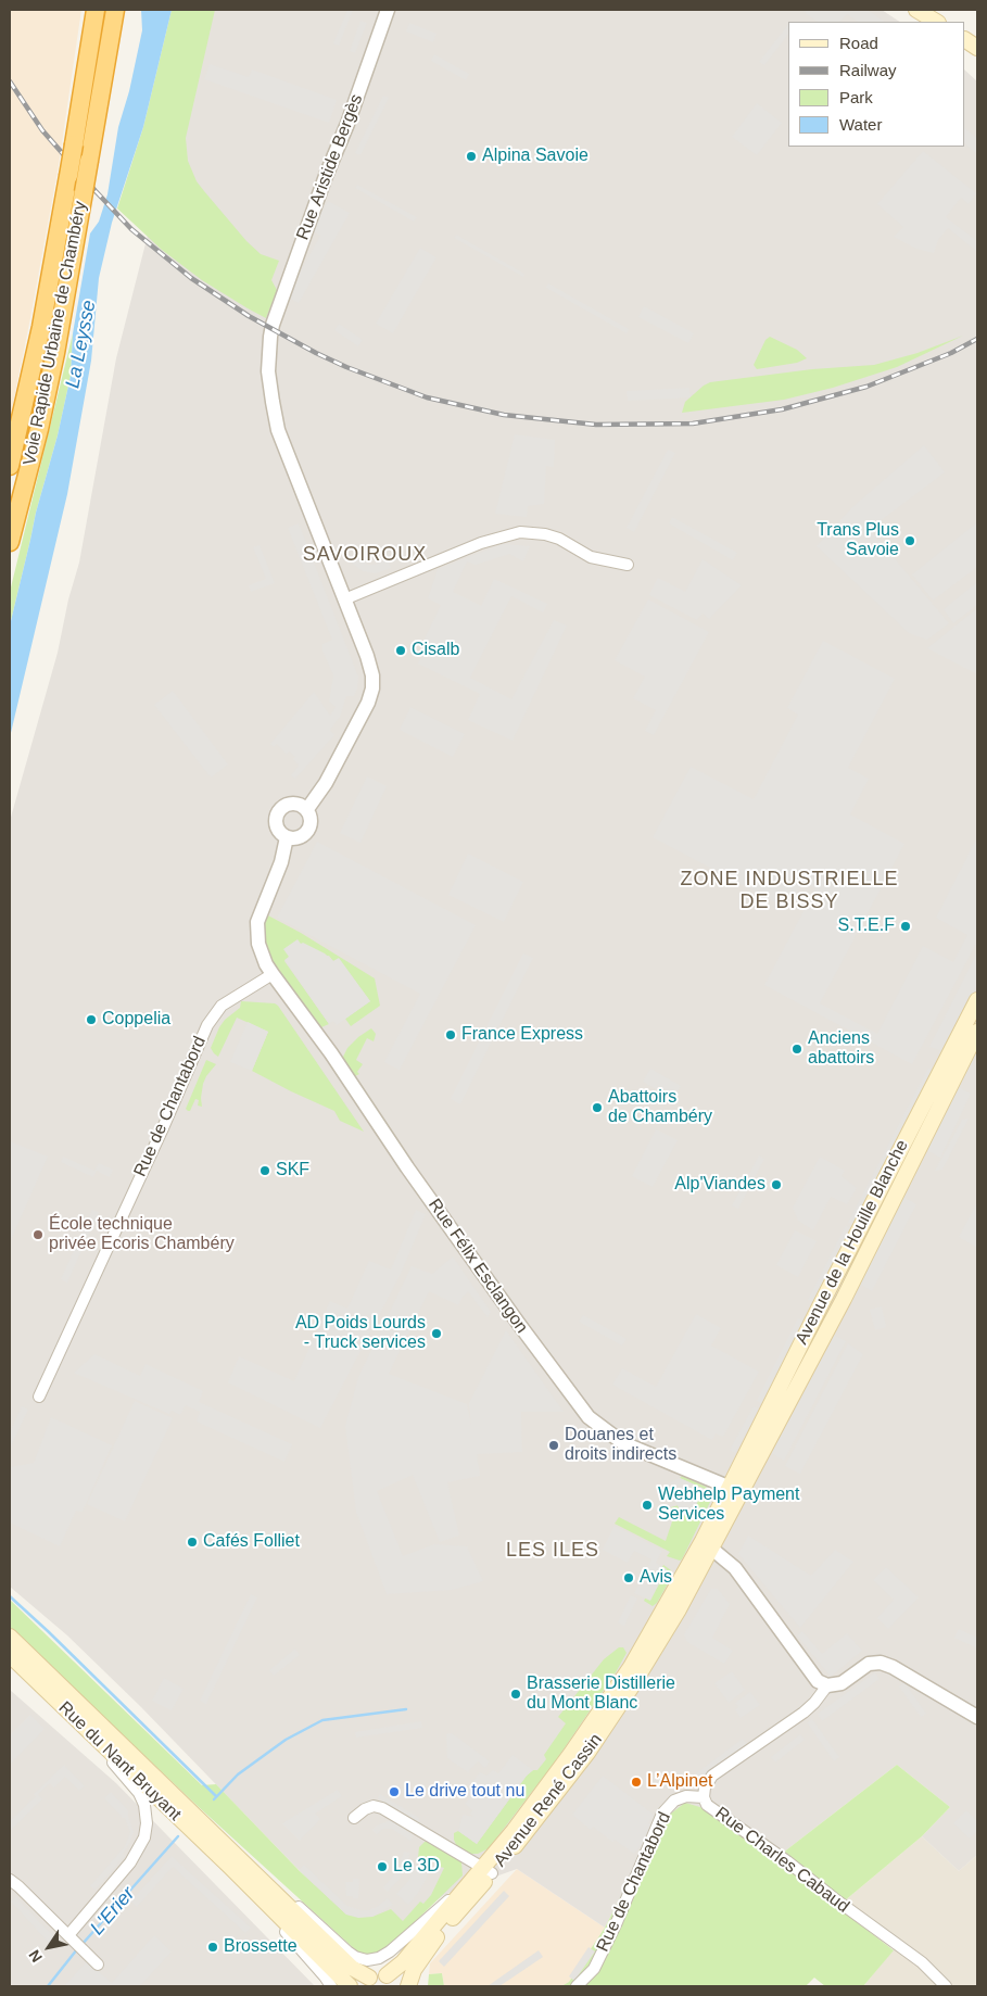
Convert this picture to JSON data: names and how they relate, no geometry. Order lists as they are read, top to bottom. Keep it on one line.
{"streets":{"highway":["Voie Rapide Urbaine de Chambéry"],"main road":["Avenue de la Houille Blanche","Rue du Nant Bruyant","Avenue René Cassin"],"street":["Rue Aristide Bergès","Rue de Chantabord","Rue Félix Esclangon","Rue Charles Cabaud"]},"crossings":[["Rue de Chantabord","Rue Félix Esclangon"],["Rue de Chantabord","Rue Charles Cabaud"],["Avenue de la Houille Blanche","Rue Félix Esclangon"],["Avenue de la Houille Blanche","Avenue René Cassin"],["Rue Félix Esclangon","Avenue René Cassin"],["Rue du Nant Bruyant","Avenue René Cassin"]],"districts":["SAVOIROUX","ZONE INDUSTRIELLE DE BISSY","LES ILES"],"water":["La Leysse","L'Erier"],"places":["Alpina Savoie","Trans Plus Savoie","Cisalb","S.T.E.F","Coppelia","France Express","Anciens abattoirs","Abattoirs de Chambéry","SKF","Alp'Viandes","École technique privée Ecoris Chambéry","AD Poids Lourds - Truck services","Douanes et droits indirects","Webhelp Payment Services","Cafés Folliet","Avis","Brasserie Distillerie du Mont Blanc","L’Alpinet","Le drive tout nu","Le 3D","Brossette"],"legend":["Road","Railway","Park","Water"],"north":"bottom left"}
